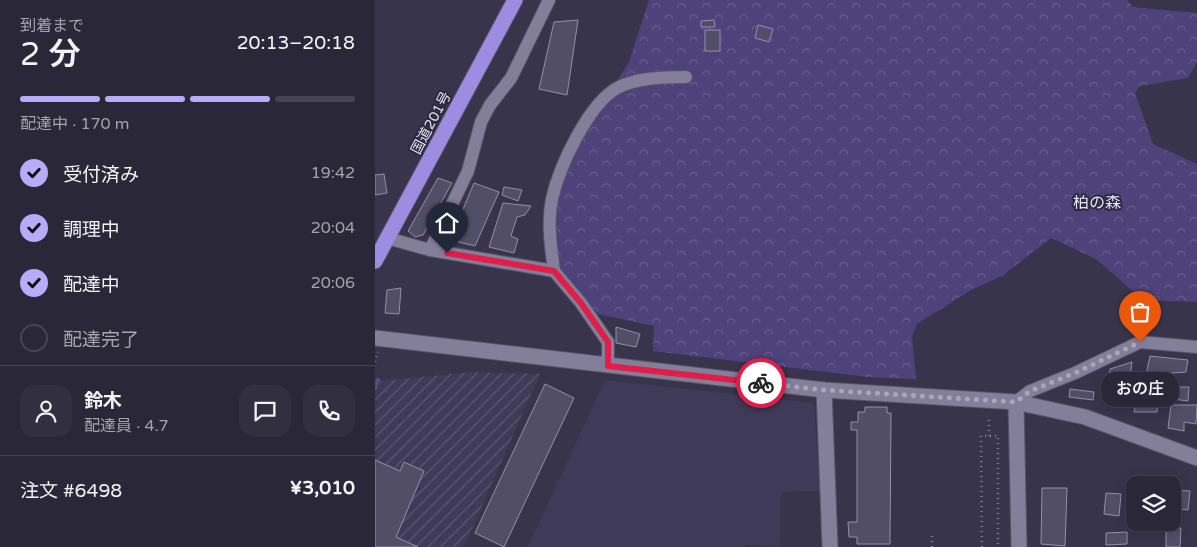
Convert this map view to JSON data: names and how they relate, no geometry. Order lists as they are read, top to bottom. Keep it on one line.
{"streets":{"highway":["国道201号"]},"districts":["柏の森"],"places":["おの庄"],"page":{"heading":["2 分","到着まで","20:13–20:18"],"panel":["鈴木","配達員 · 4.7","注文 #6498","¥3,010"],"bar":"配達中 · 170 m","list":[["受付済み","19:42"],["調理中","20:04"],["配達中","20:06"],"配達完了"],"bubble":"おの庄"}}
